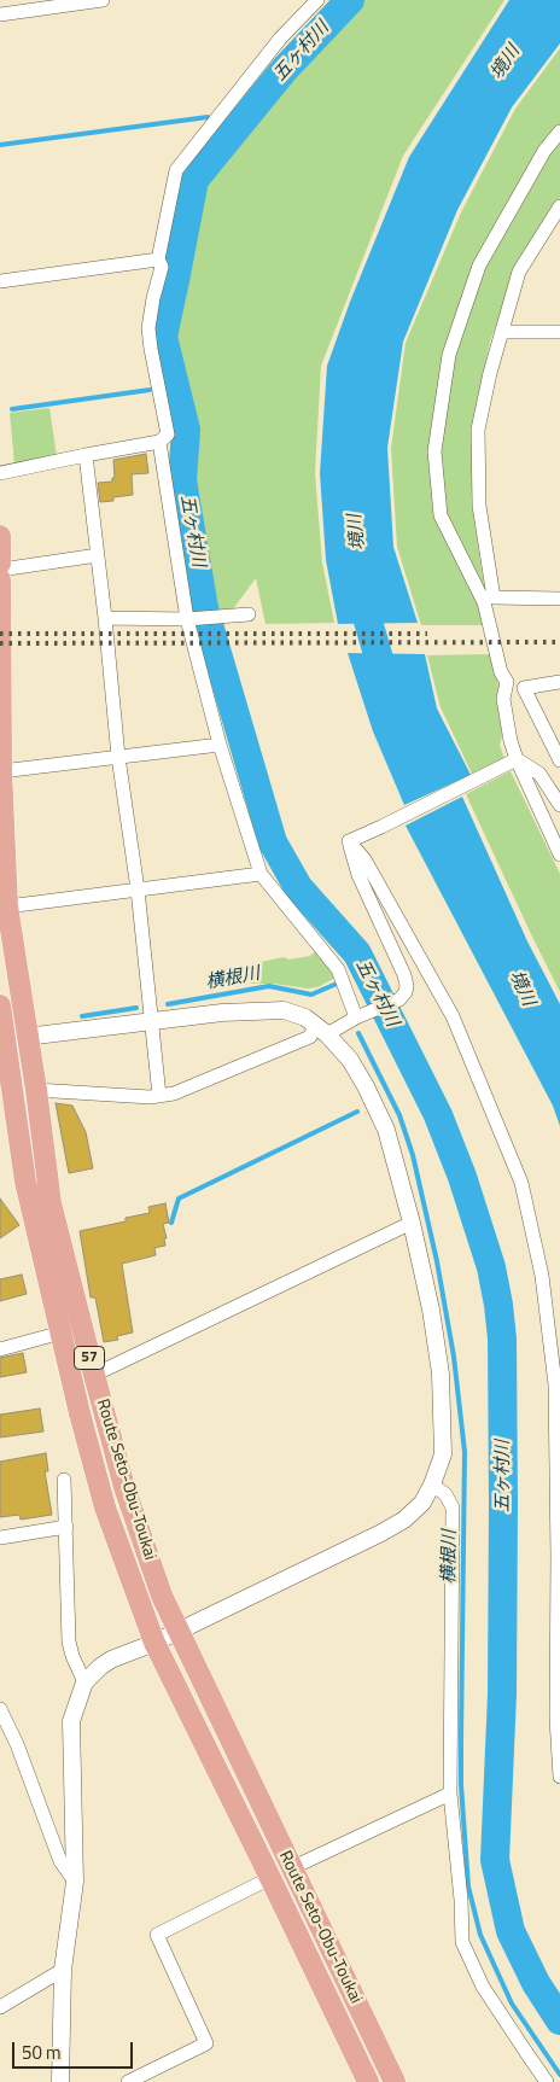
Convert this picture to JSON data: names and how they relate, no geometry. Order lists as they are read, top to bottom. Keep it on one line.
{"streets":{"main road":["57","Route Seto-Obu-Toukai"]},"water":["五ヶ村川","境川","横根川"],"scale_bar":"50 m"}
